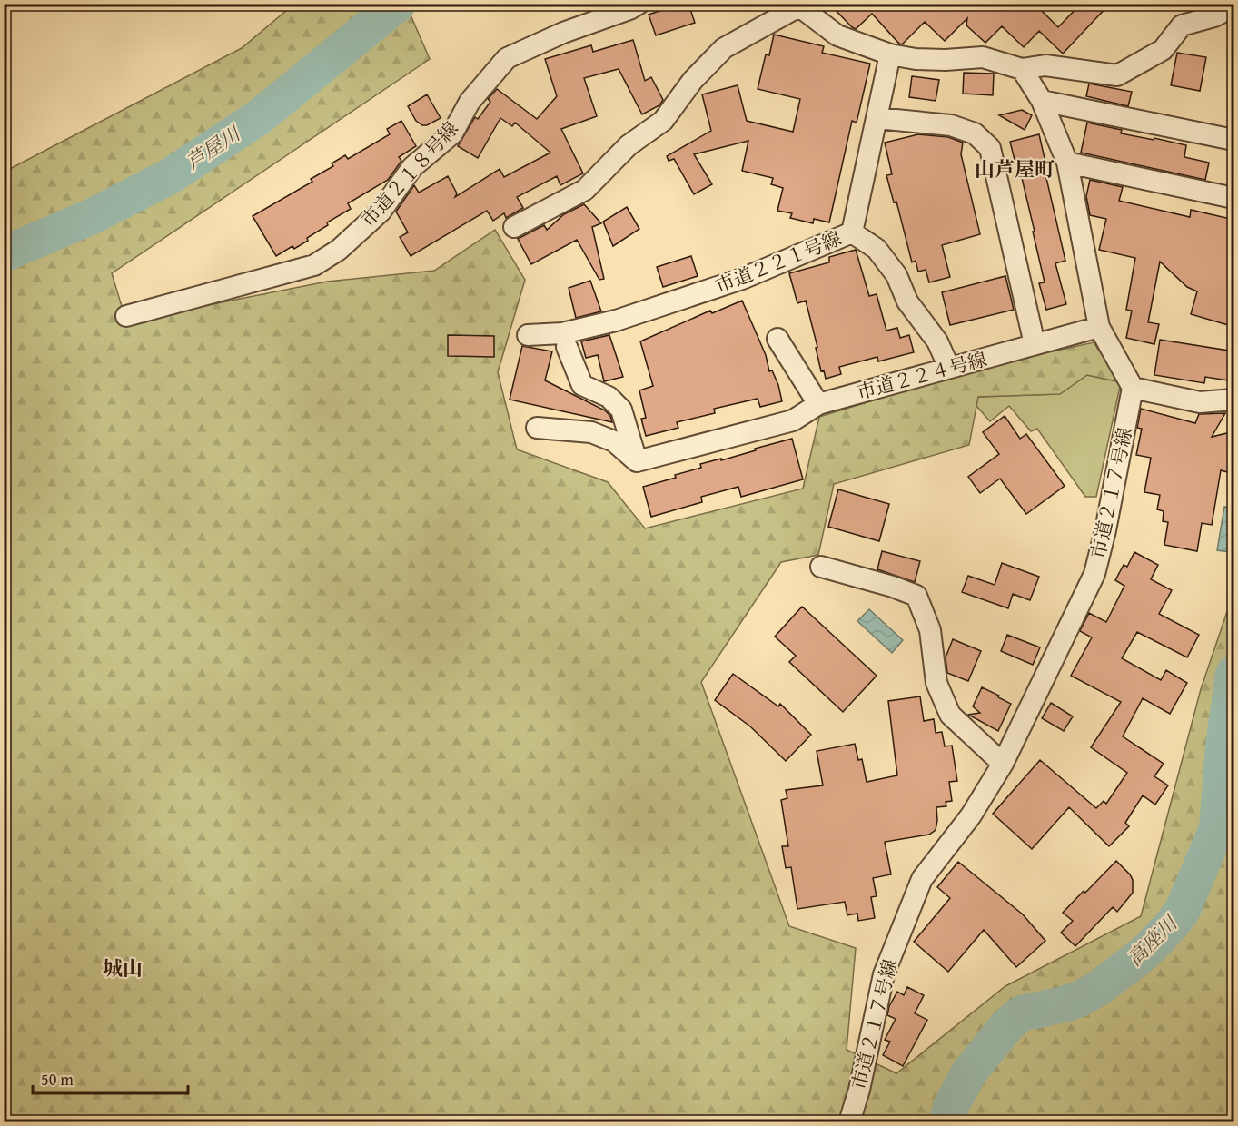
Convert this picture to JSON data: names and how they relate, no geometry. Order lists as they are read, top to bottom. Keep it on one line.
{"streets":{"street":["市道２１８号線","市道２２１号線","市道２２４号線","市道２１７号線"]},"districts":["山芦屋町","城山"],"water":["芦屋川","高座川"],"scale_bar":"50 m"}
